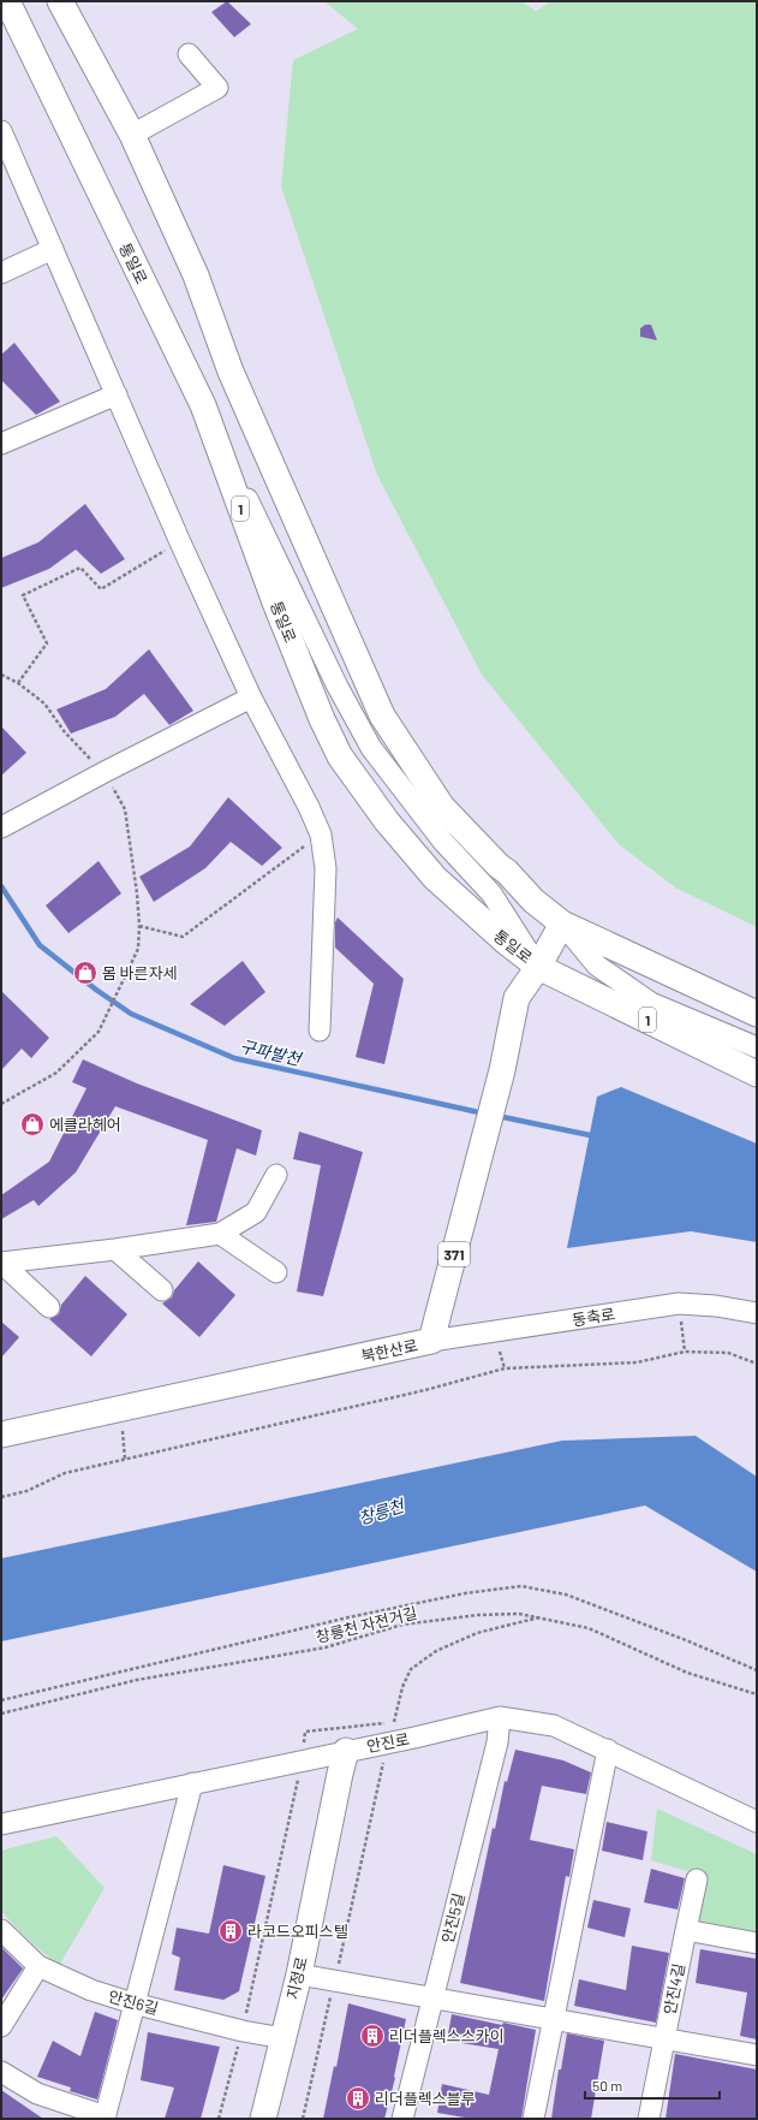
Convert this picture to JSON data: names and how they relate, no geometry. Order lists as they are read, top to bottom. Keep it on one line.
{"streets":{"main road":["통일로","1","371","북한산로","지정로"],"street":["동축로","안진로","안진5길","안진4길","안진6길"],"path":["창릉천 자전거길"]},"crossings":[["통일로","북한산로"],["동축로","북한산로"],["안진로","안진5길"],["안진로","지정로"],["지정로","안진6길"]],"water":["구파발천","창릉천"],"places":{"shop":["몸 바른자세","에클라헤어"],"building":["라코드오피스텔","리더플렉스스카이","리더플렉스블루"]},"scale_bar":"50 m"}
